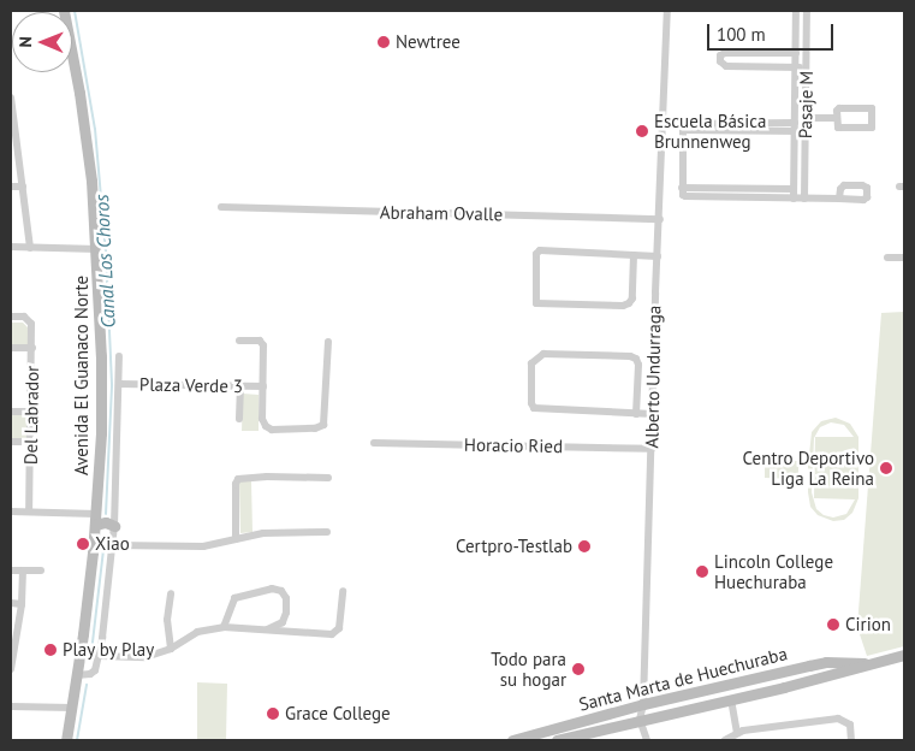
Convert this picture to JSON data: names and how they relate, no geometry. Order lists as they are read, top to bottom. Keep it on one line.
{"streets":{"street":["Pasaje M","Abraham Ovalle","Avenida El Guanaco Norte","Alberto Undurraga","Plaza Verde 3","Del Labrador","Horacio Ried","Santa Marta de Huechuraba"]},"crossings":[["Abraham Ovalle","Alberto Undurraga"],["Avenida El Guanaco Norte","Plaza Verde 3"],["Alberto Undurraga","Horacio Ried"],["Alberto Undurraga","Santa Marta de Huechuraba"]],"water":["Canal Los Choros"],"places":["Newtree","Escuela Básica Brunnenweg","Centro Deportivo Liga La Reina","Xiao","Certpro-Testlab","Lincoln College Huechuraba","Cirion","Play by Play","Todo para su hogar","Grace College"],"scale_bar":"100 m","north":"left"}
